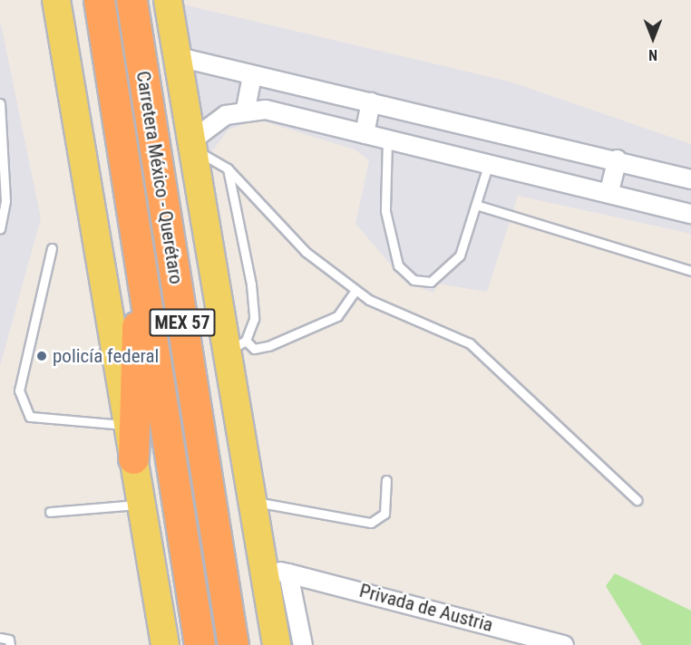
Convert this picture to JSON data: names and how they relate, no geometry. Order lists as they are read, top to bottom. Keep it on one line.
{"streets":{"highway":["Carretera México - Querétaro","MEX 57"],"street":["Privada de Austria"]},"places":["policía federal"],"north":"bottom"}
